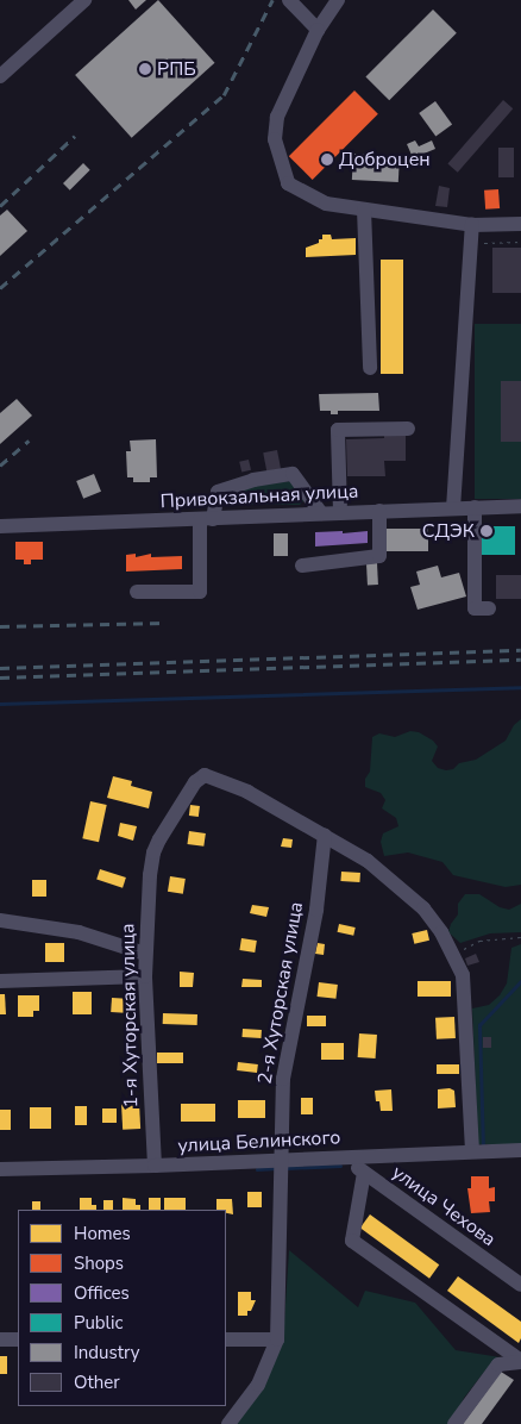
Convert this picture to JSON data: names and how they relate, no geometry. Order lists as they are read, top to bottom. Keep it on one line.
{"streets":{"street":["Привокзальная улица","2-я Хуторская улица","1-я Хуторская улица","улица Белинского","улица Чехова"]},"crossings":[["2-я Хуторская улица","1-я Хуторская улица"],["2-я Хуторская улица","улица Белинского"],["1-я Хуторская улица","улица Белинского"],["улица Белинского","улица Чехова"]],"places":["РПБ","Доброцен","СДЭК"],"legend":["Homes","Shops","Offices","Public","Industry","Other"]}
